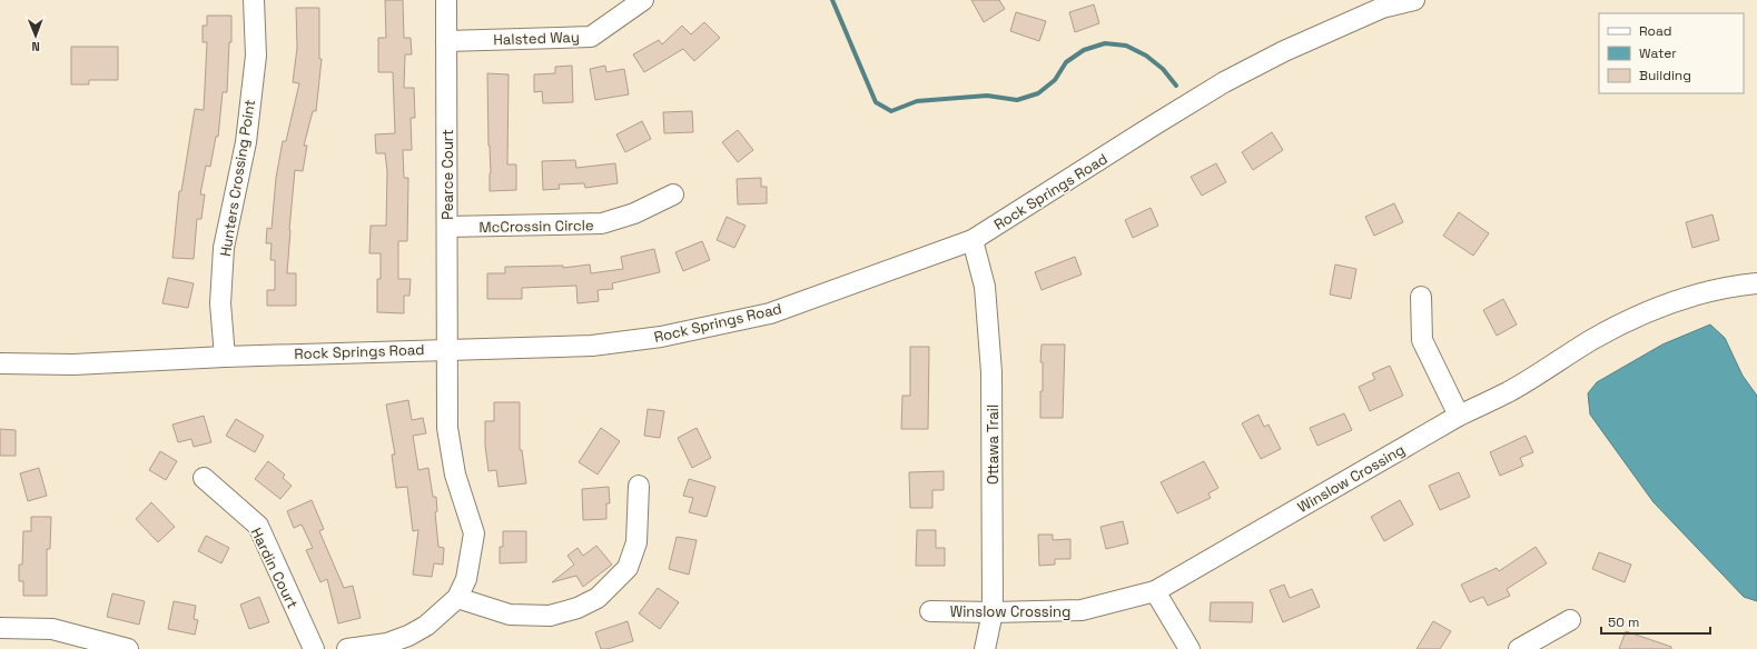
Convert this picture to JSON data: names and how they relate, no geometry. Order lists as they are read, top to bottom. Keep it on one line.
{"streets":{"street":["Halsted Way","Pearce Court","Hunters Crossing Point","Rock Springs Road","McCrossin Circle","Ottawa Trail","Winslow Crossing","Hardin Court"]},"crossings":[["Halsted Way","Pearce Court"],["Pearce Court","Rock Springs Road"],["Pearce Court","McCrossin Circle"],["Hunters Crossing Point","Rock Springs Road"],["Rock Springs Road","Ottawa Trail"],["Ottawa Trail","Winslow Crossing"]],"legend":["Road","Water","Building"],"scale_bar":"50 m","north":"bottom"}
